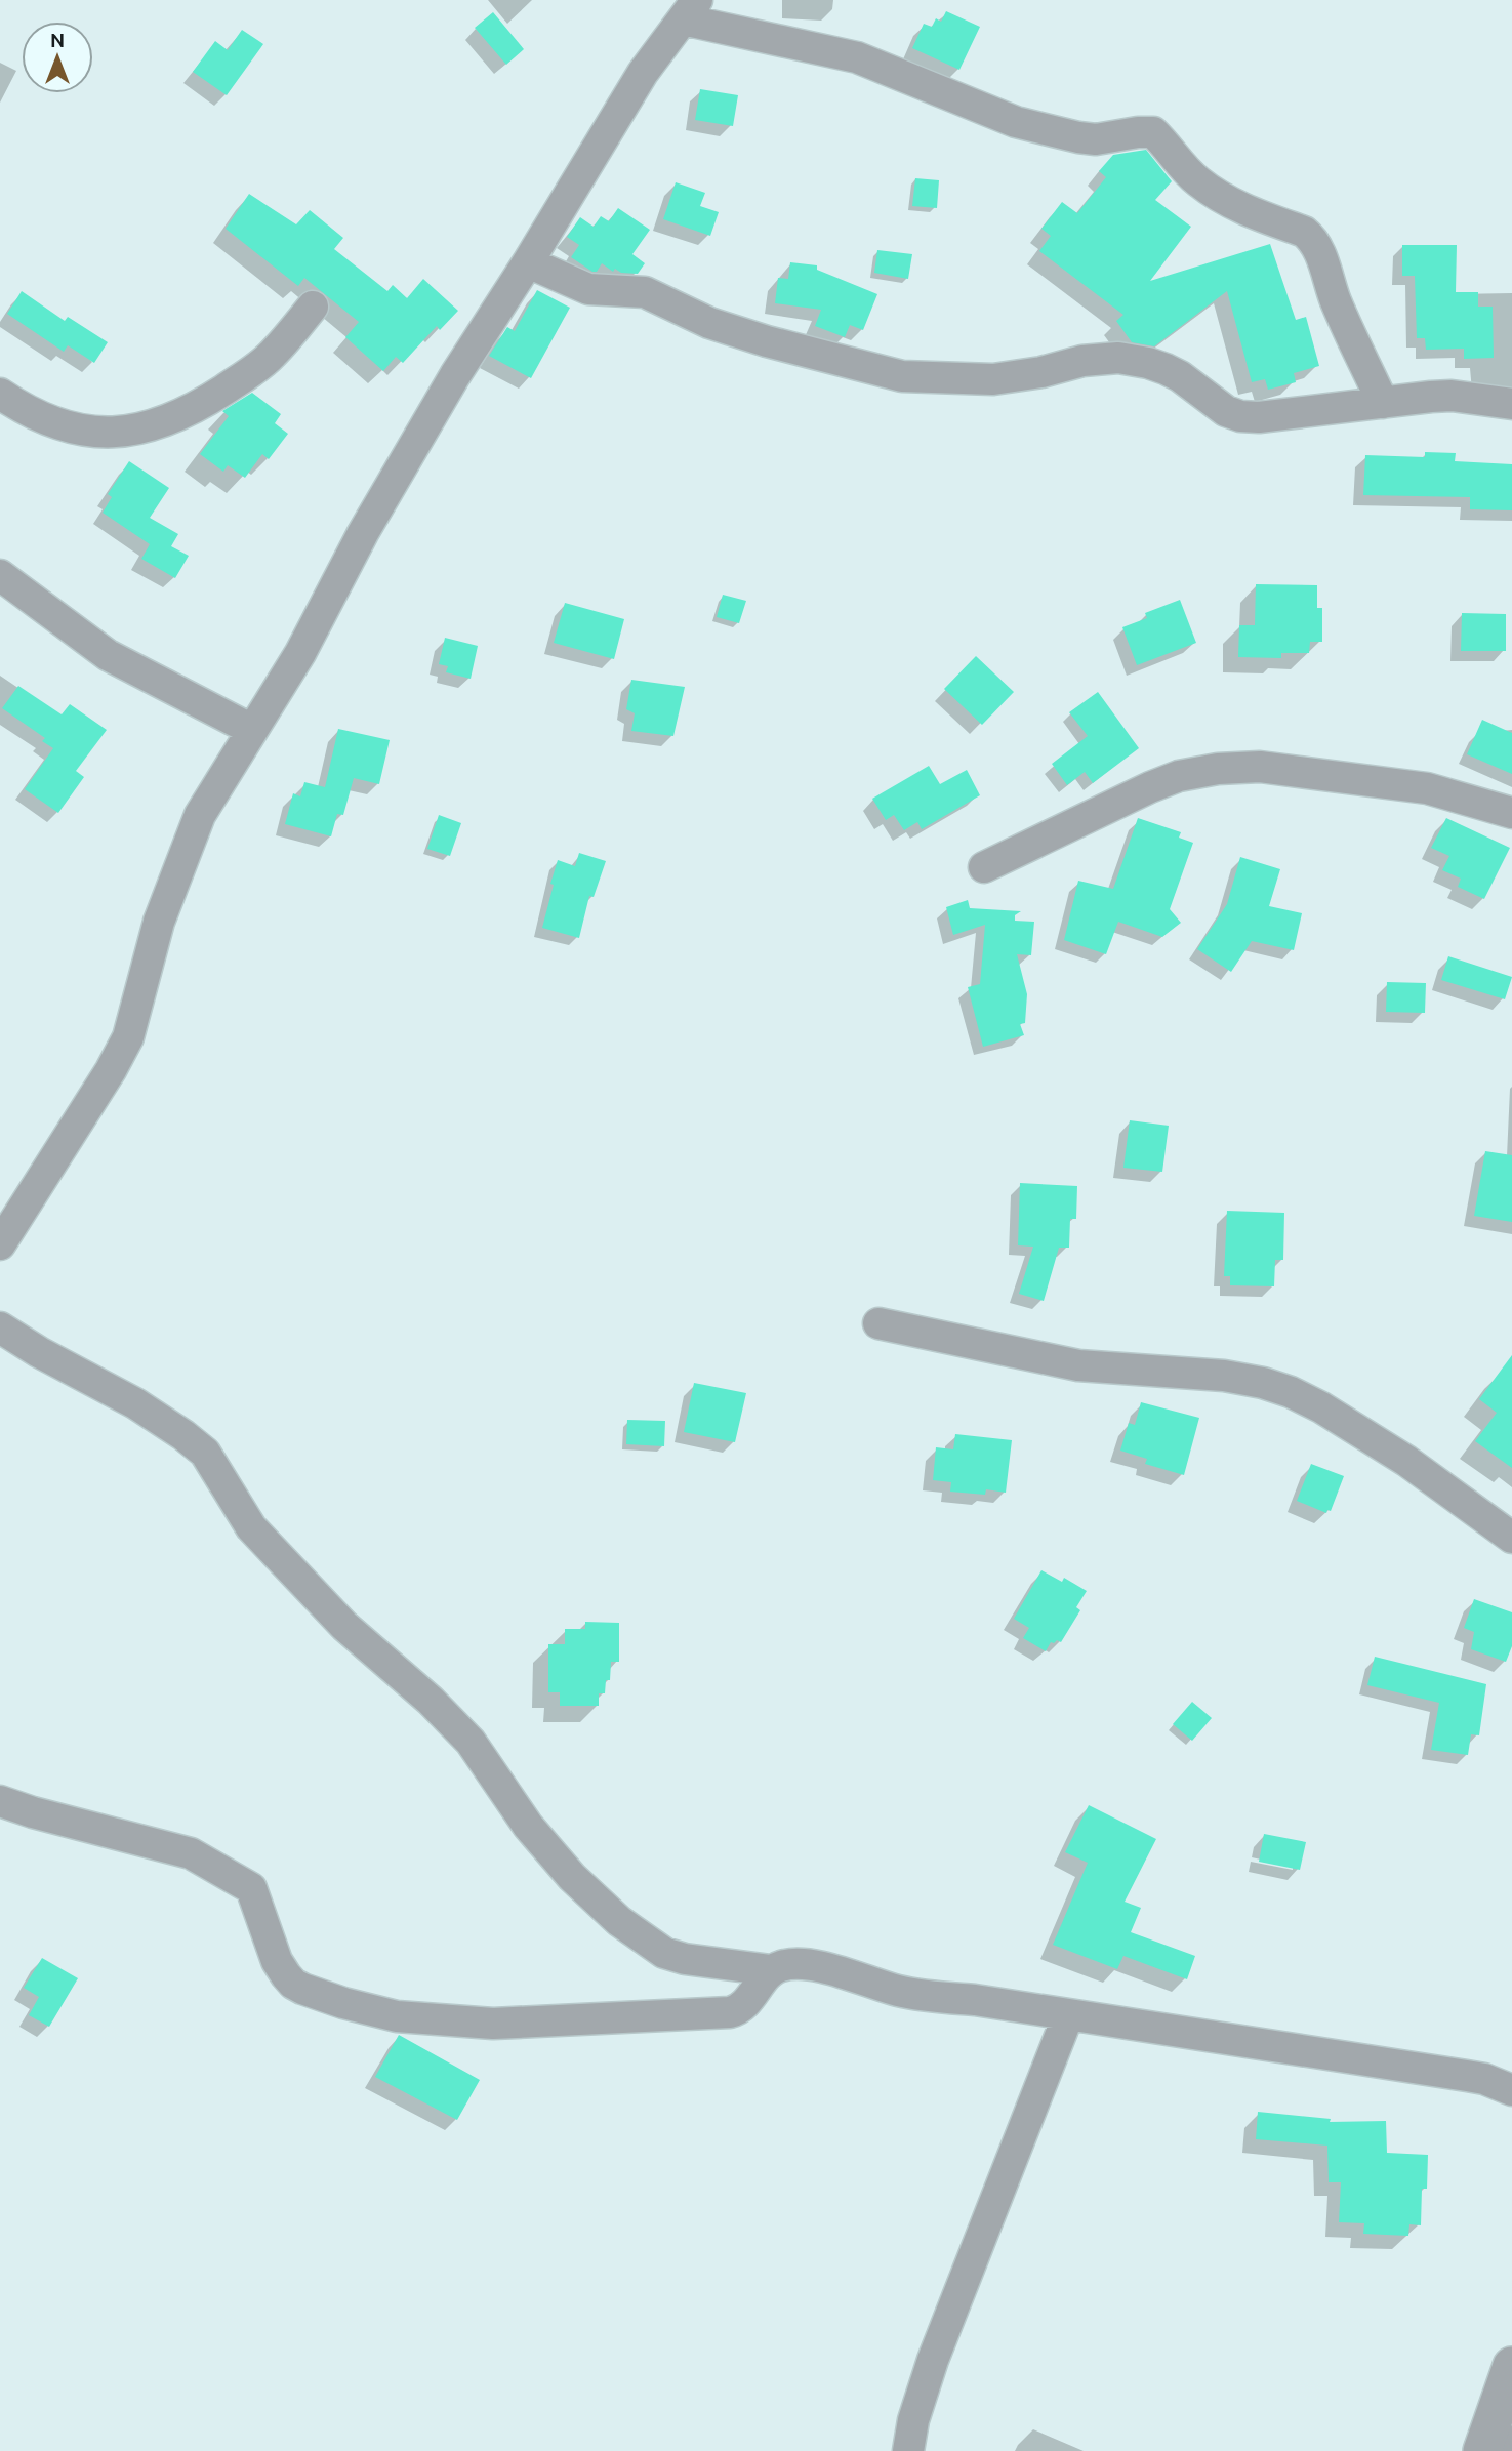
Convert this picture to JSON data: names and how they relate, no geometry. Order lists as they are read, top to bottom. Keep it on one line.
{"north":"top"}
